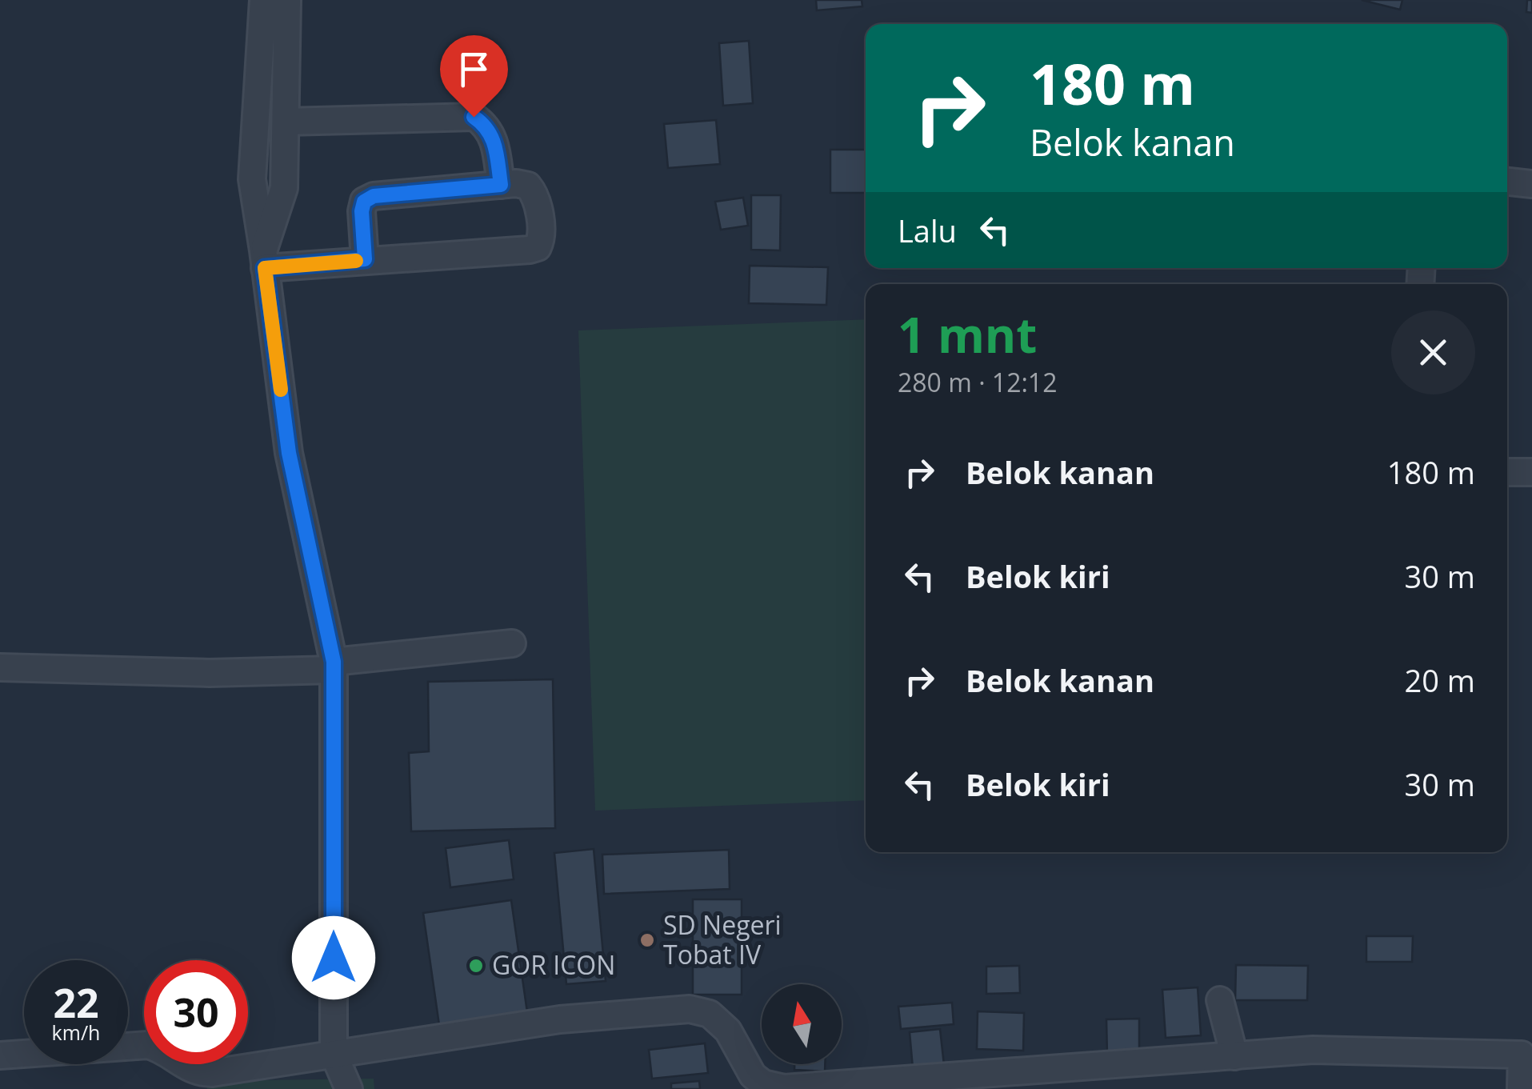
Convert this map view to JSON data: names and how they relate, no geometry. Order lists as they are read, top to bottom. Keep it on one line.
{"places":["SD Negeri Tobat IV","GOR ICON"],"north":"top","page":{"turn":["180 m","Belok kanan"],"then":"Lalu","heading":["1 mnt","280 m · 12:12"],"list":[{"name":"Belok kanan","value":"180 m"},{"name":"Belok kiri","value":"30 m"},{"name":"Belok kanan","value":"20 m"},{"name":"Belok kiri","value":"30 m"}],"speed":"22 km/h","limit":"30"}}
